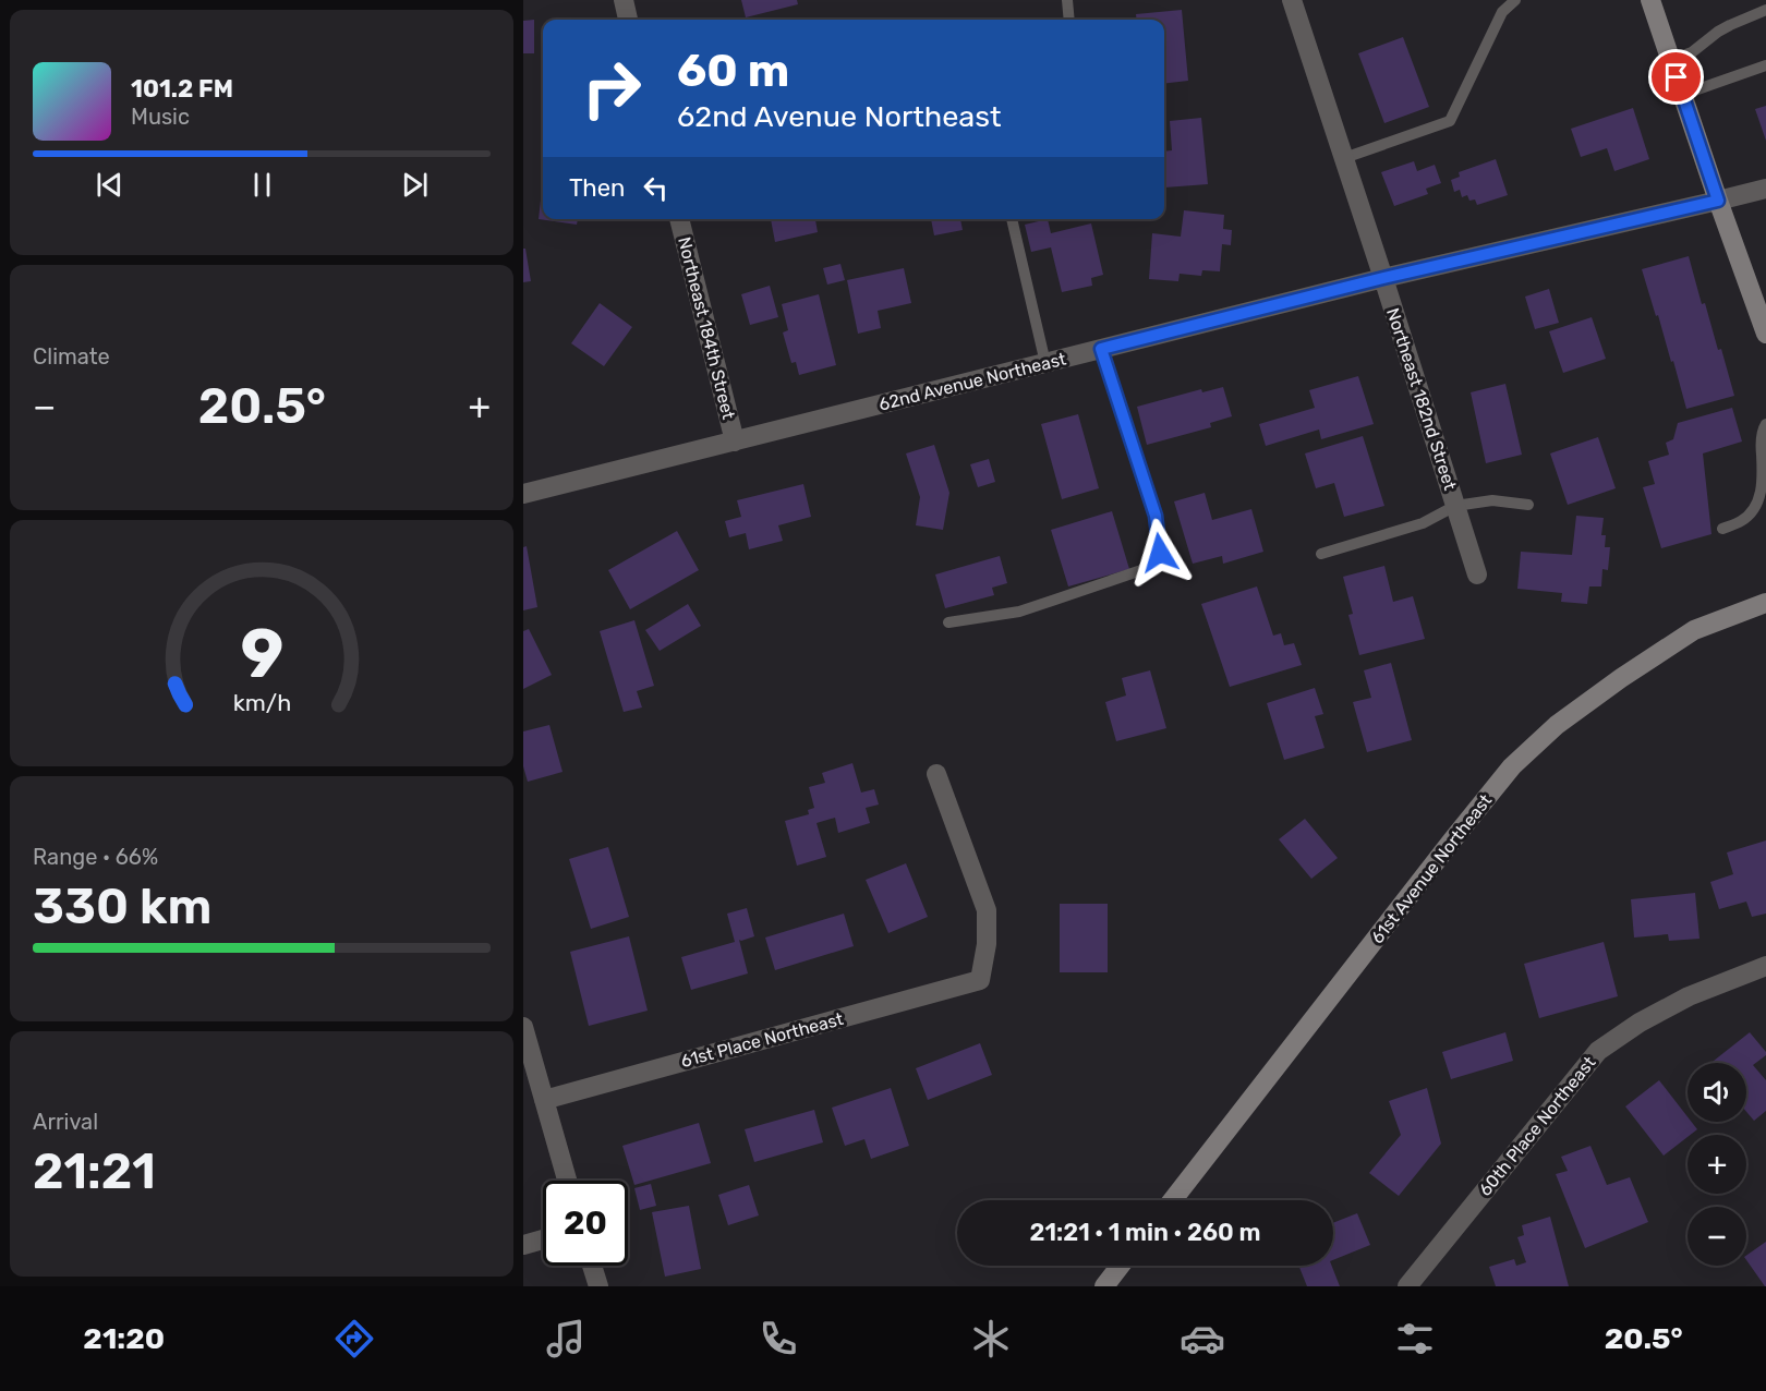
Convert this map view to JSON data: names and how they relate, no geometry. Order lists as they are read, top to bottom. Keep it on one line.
{"streets":{"main road":["61st Avenue Northeast"],"street":["Northeast 184th Street","62nd Avenue Northeast","Northeast 182nd Street","61st Place Northeast","60th Place Northeast"]},"crossings":[["Northeast 184th Street","62nd Avenue Northeast"],["62nd Avenue Northeast","Northeast 182nd Street"]],"page":{"turn":["60 m","62nd Avenue Northeast"],"song":["101.2 FM","Music"],"then":"Then","tile":["Climate",["Range · 66%","330 km"],["Arrival","21:21"]],"heat":["−","20.5°","+"],"map_buttons":["+","−"],"limit":"20","trip":"21:21 · 1 min · 260 m","tabs":["21:20","20.5°"],"gauge":["9","km/h"]}}
